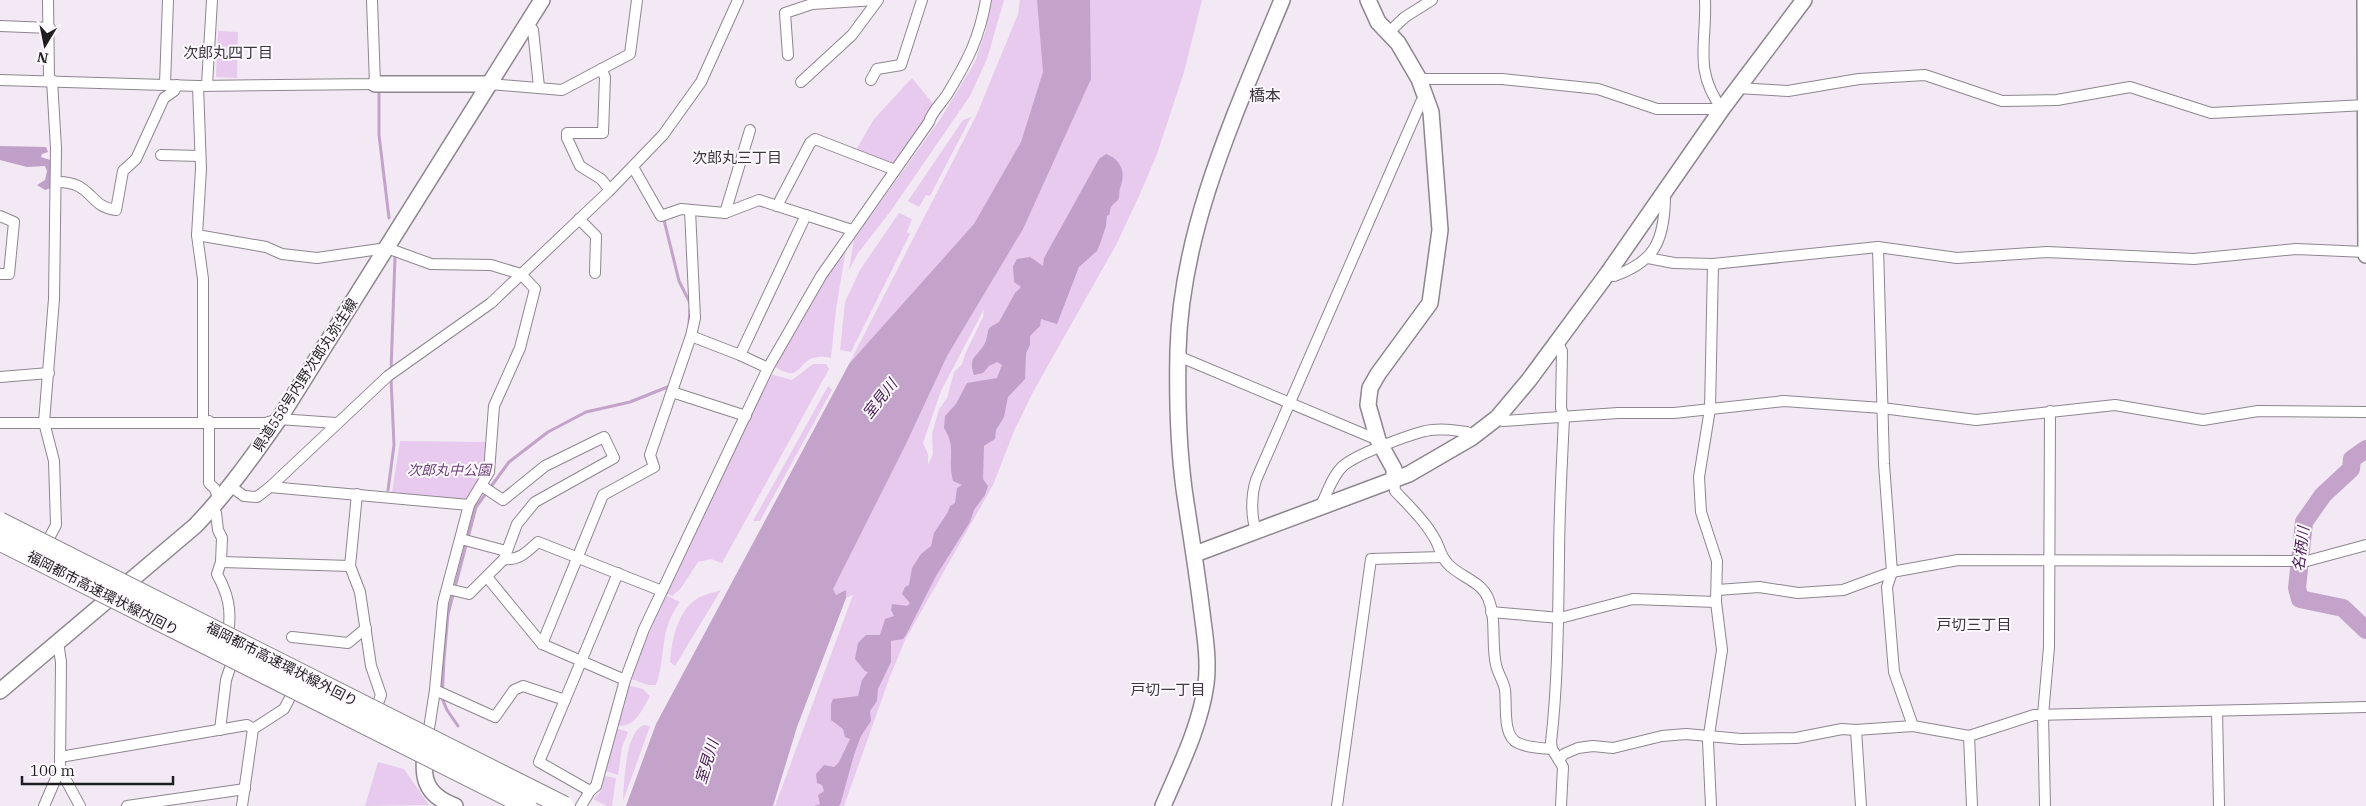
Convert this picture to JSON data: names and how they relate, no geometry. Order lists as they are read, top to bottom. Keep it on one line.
{"streets":{"highway":["福岡都市高速環状線内回り","福岡都市高速環状線外回り"],"street":["県道558号内野次郎丸弥生線"]},"districts":["次郎丸四丁目","橋本","次郎丸三丁目","戸切三丁目","戸切一丁目"],"water":["室見川","名柄川"],"parks":["次郎丸中公園"],"scale_bar":"100 m","north":"bottom"}
